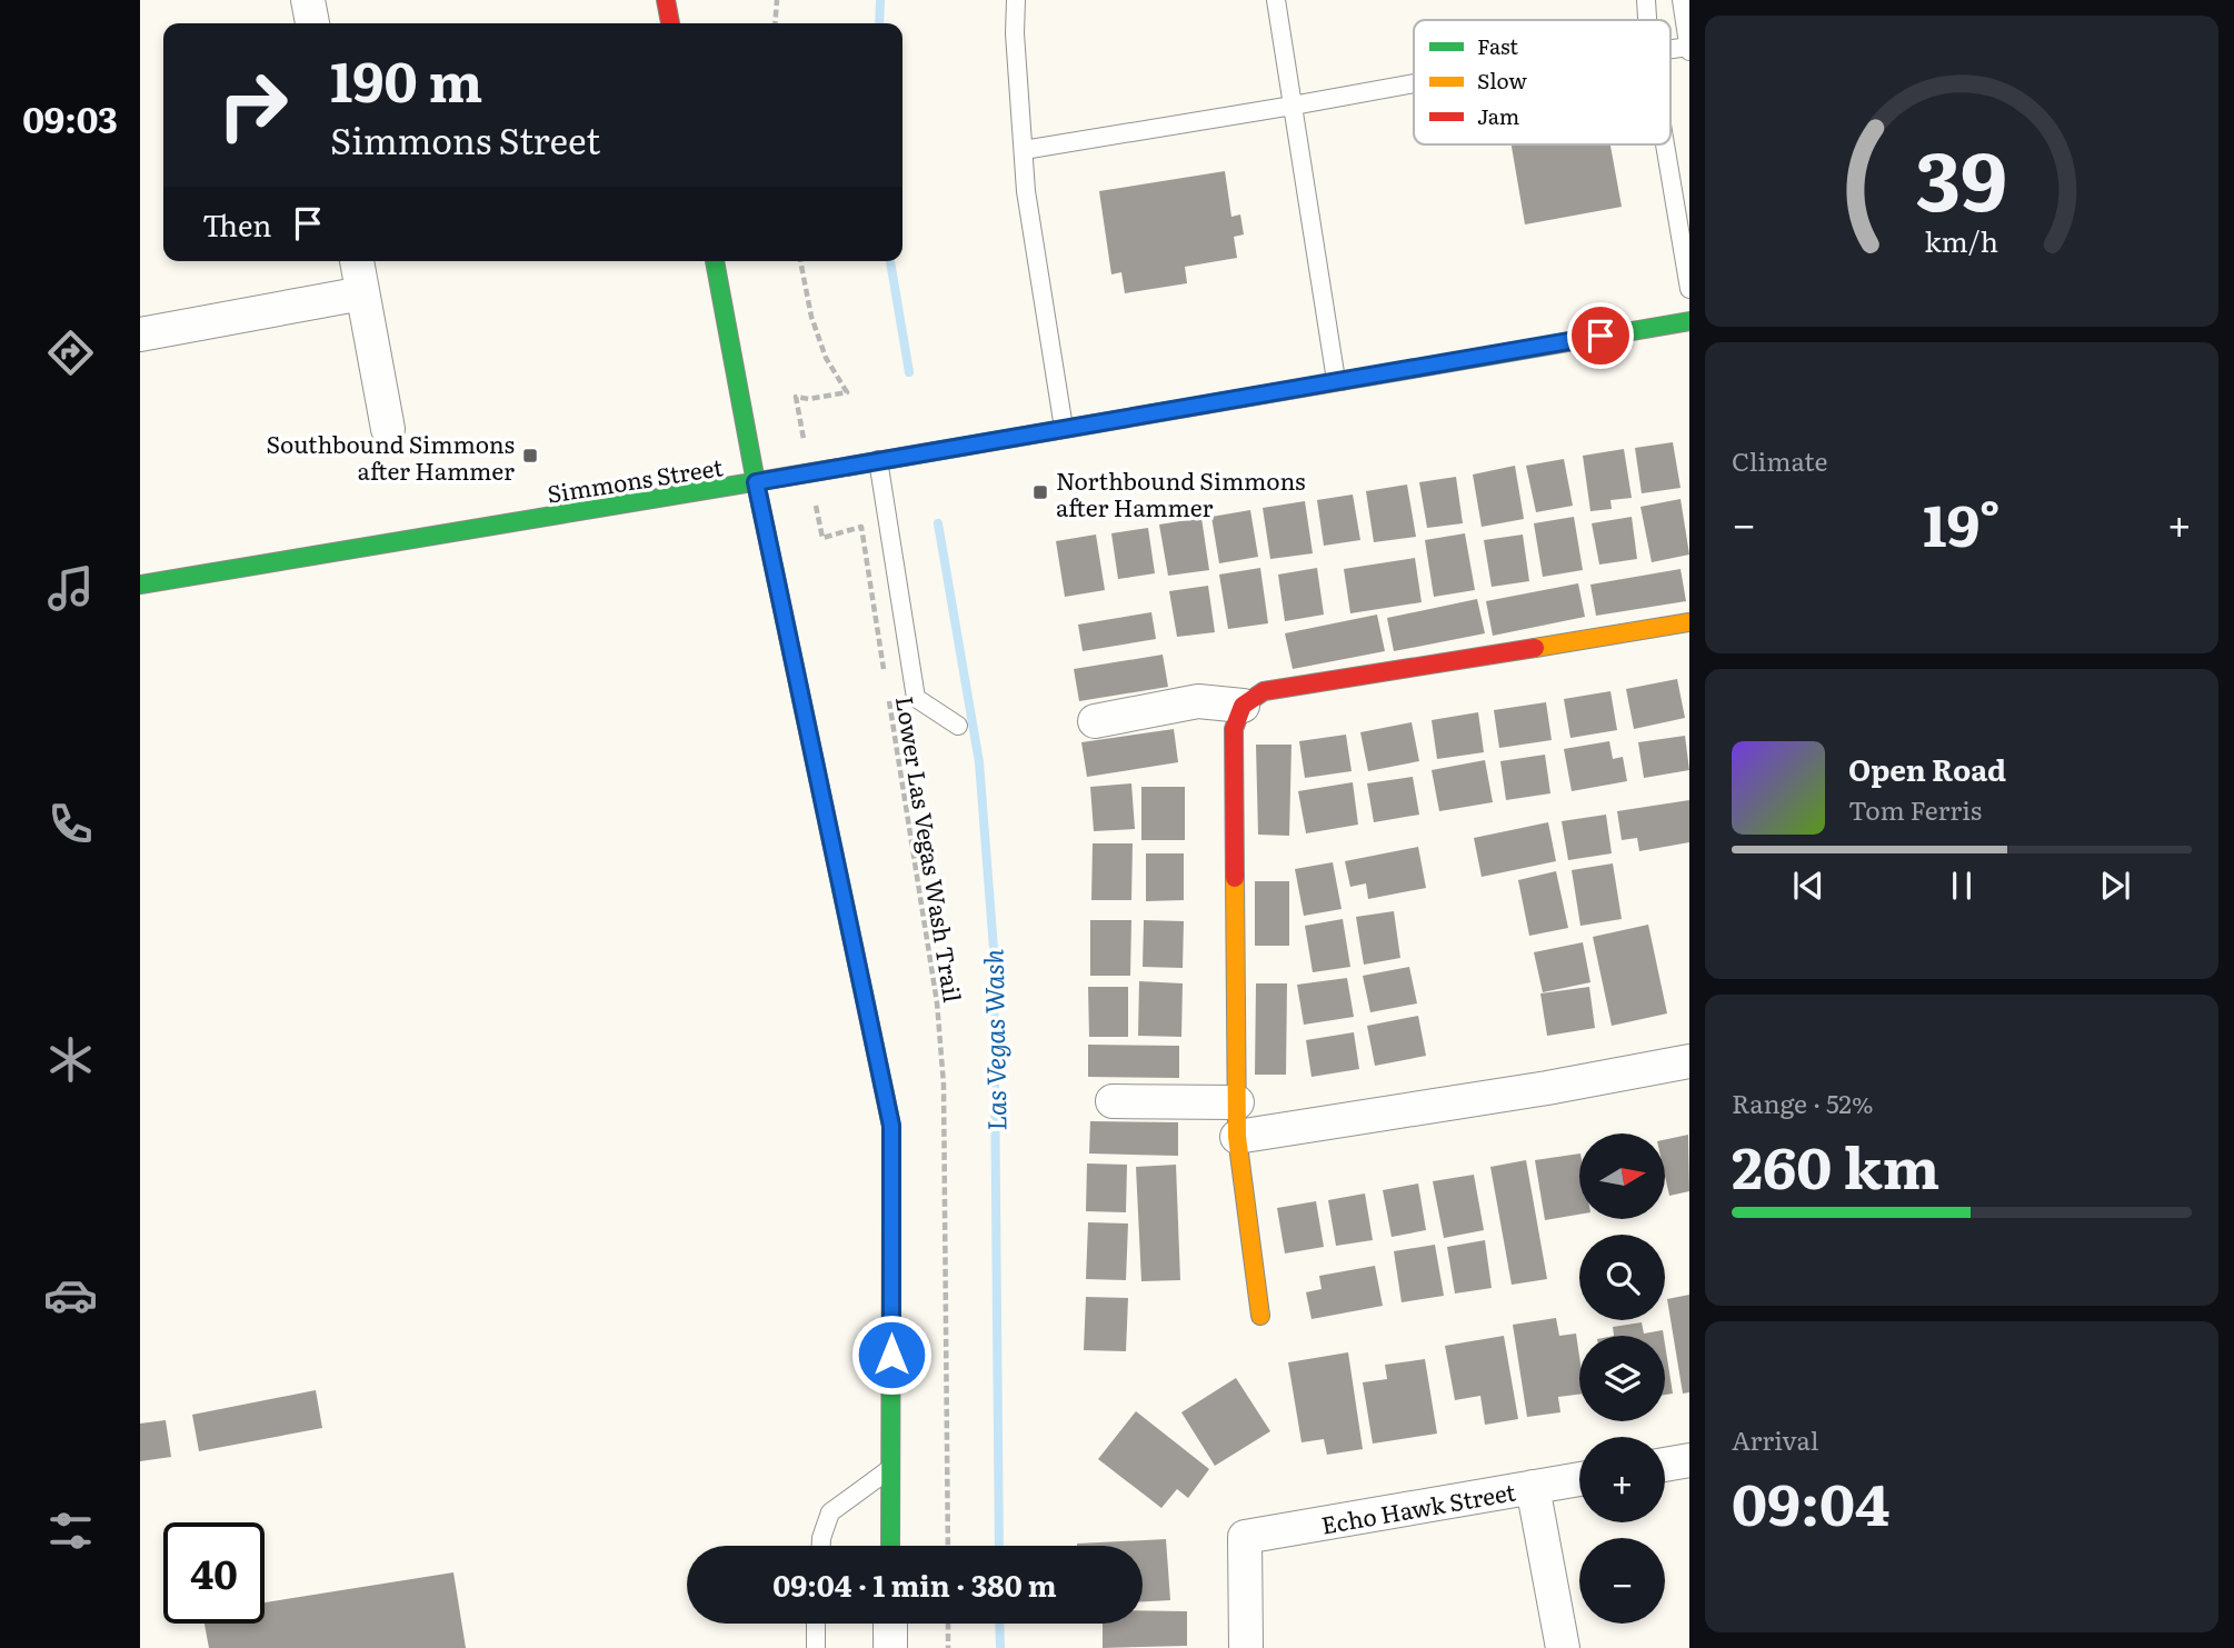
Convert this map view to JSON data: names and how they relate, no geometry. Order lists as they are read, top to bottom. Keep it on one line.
{"streets":{"street":["Simmons Street","Echo Hawk Street"],"path":["Lower Las Vegas Wash Trail"]},"crossings":[["Simmons Street","Lower Las Vegas Wash Trail"]],"water":["Las Vegas Wash"],"places":{"transit":["Southbound Simmons after Hammer","Northbound Simmons after Hammer"]},"legend":["Fast","Slow","Jam"],"north":"right","page":{"tabs":"09:03","turn":["190 m","Simmons Street"],"then":"Then","tile":["Climate",["Range · 52%","260 km"],["Arrival","09:04"]],"heat":["−","19°","+"],"song":["Open Road","Tom Ferris"],"map_buttons":["+","−"],"limit":"40","trip":"09:04 · 1 min · 380 m","gauge":["39","km/h"]}}
